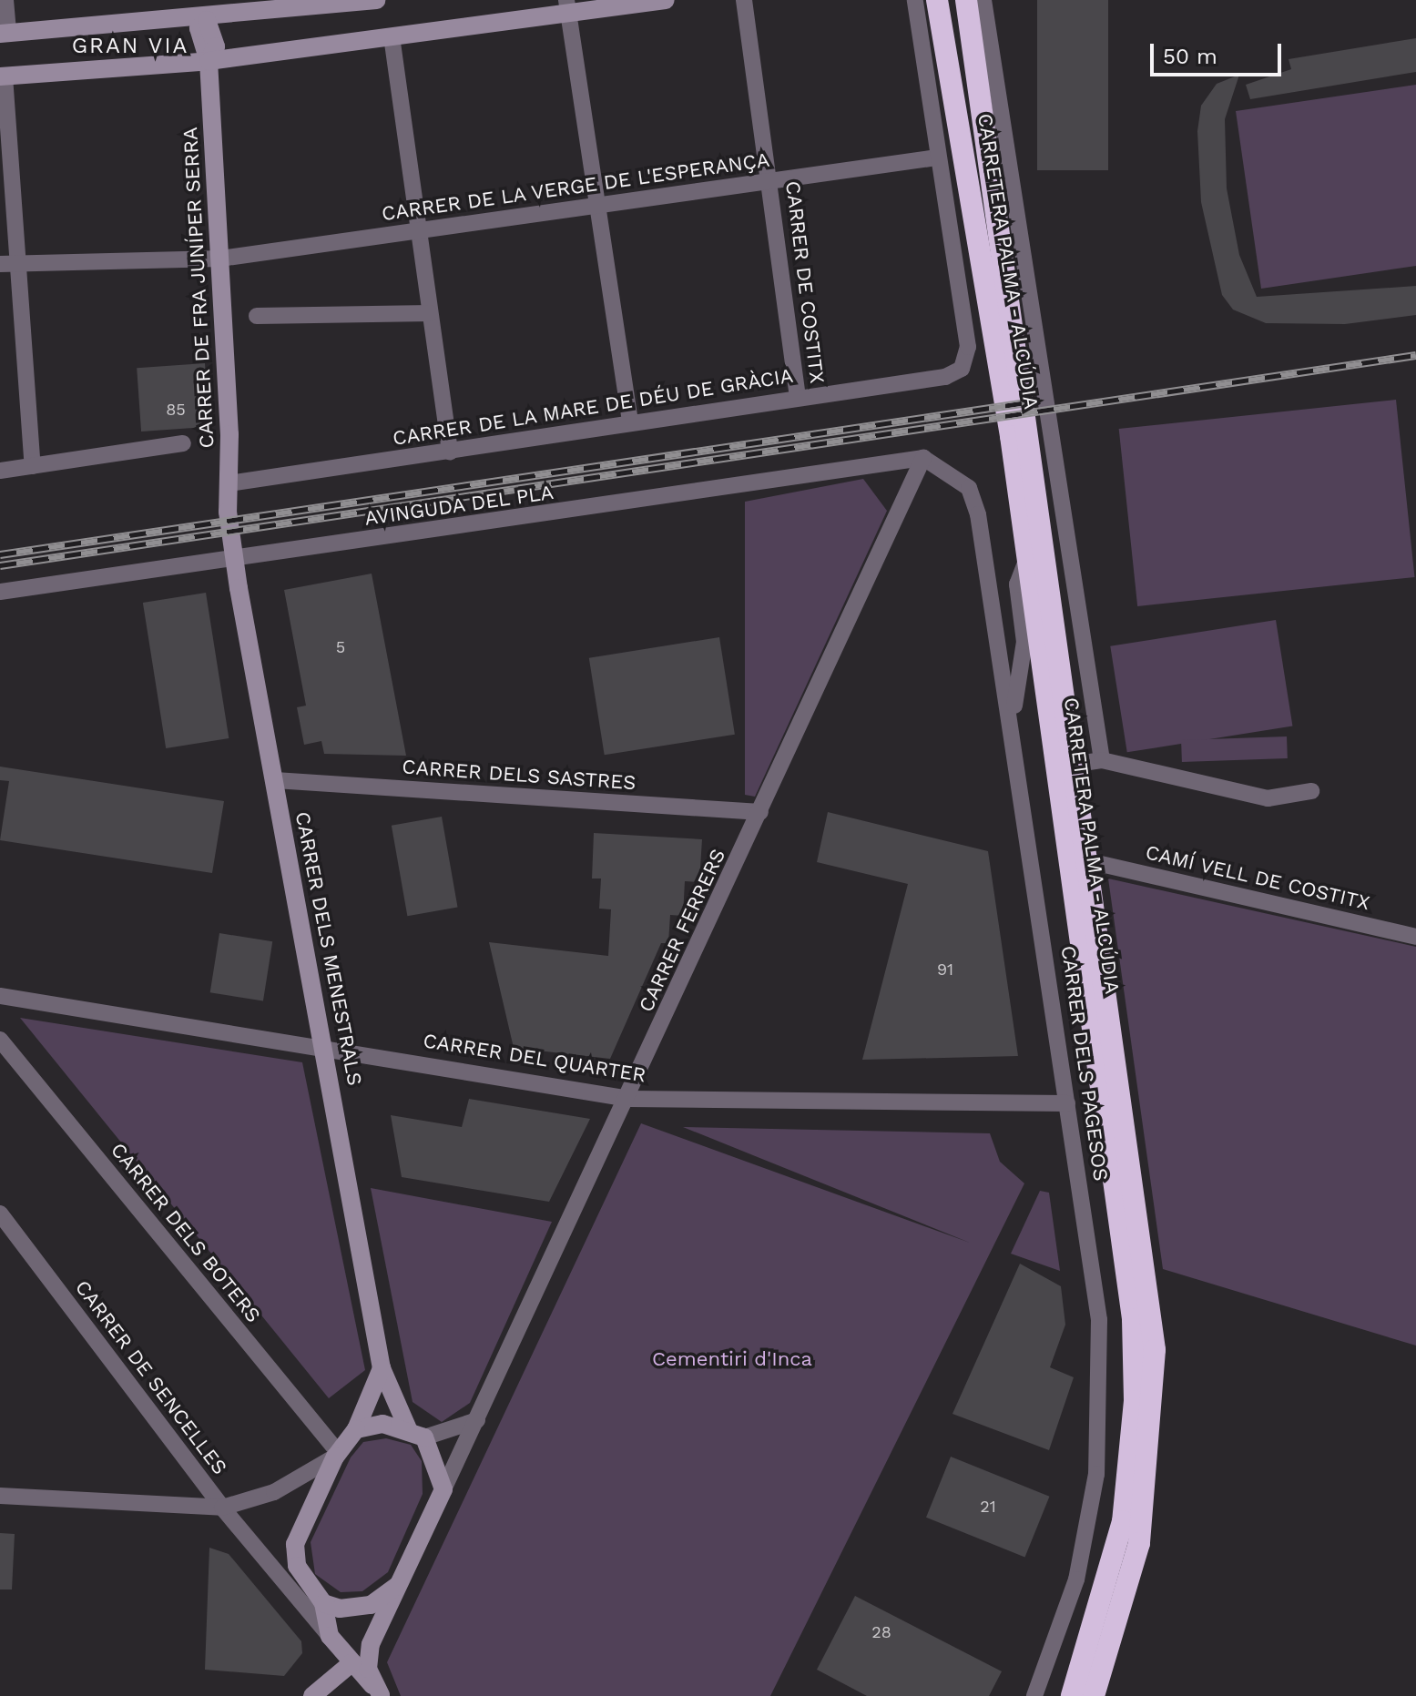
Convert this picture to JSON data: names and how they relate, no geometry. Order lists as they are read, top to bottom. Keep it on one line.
{"streets":{"highway":["CARRETERA PALMA - ALCÚDIA"],"street":["CARRER DE LA VERGE DE L'ESPERANÇA","CARRER DE COSTITX","CARRER DE FRA JUNÍPER SERRA","CARRER DE LA MARE DE DÉU DE GRÀCIA","AVINGUDA DEL PLA","CARRER DELS SASTRES","CAMÍ VELL DE COSTITX","CARRER FERRERS","CARRER DELS MENESTRALS","CARRER DEL QUARTER","CARRER DELS PAGESOS","CARRER DELS BOTERS","CARRER DE SENCELLES"]},"crossings":[["CARRER DE LA VERGE DE L'ESPERANÇA","CARRER DE COSTITX"],["CARRER DE LA VERGE DE L'ESPERANÇA","CARRER DE FRA JUNÍPER SERRA"],["CARRER DE LA VERGE DE L'ESPERANÇA","CARRER DE LA MARE DE DÉU DE GRÀCIA"],["CARRETERA PALMA - ALCÚDIA","CAMÍ VELL DE COSTITX"],["CARRER DE COSTITX","CARRER DE LA MARE DE DÉU DE GRÀCIA"],["CARRER DE FRA JUNÍPER SERRA","CARRER DE LA MARE DE DÉU DE GRÀCIA"],["CARRER DE FRA JUNÍPER SERRA","CARRER DELS MENESTRALS"],["AVINGUDA DEL PLA","CARRER FERRERS"],["AVINGUDA DEL PLA","CARRER DELS MENESTRALS"],["AVINGUDA DEL PLA","CARRER DELS PAGESOS"],["CARRER DELS SASTRES","CARRER FERRERS"],["CARRER DELS SASTRES","CARRER DELS MENESTRALS"],["CARRER FERRERS","CARRER DELS MENESTRALS"],["CARRER FERRERS","CARRER DEL QUARTER"],["CARRER FERRERS","CARRER DELS PAGESOS"],["CARRER FERRERS","CARRER DELS BOTERS"],["CARRER FERRERS","CARRER DE SENCELLES"],["CARRER DELS MENESTRALS","CARRER DEL QUARTER"],["CARRER DELS MENESTRALS","CARRER DELS BOTERS"],["CARRER DELS MENESTRALS","CARRER DE SENCELLES"],["CARRER DEL QUARTER","CARRER DELS PAGESOS"],["CARRER DELS BOTERS","CARRER DE SENCELLES"]],"districts":["GRAN VIA"],"parks":["Cementiri d'Inca"],"house_numbers":["85","5","91","21","28"],"scale_bar":"50 m"}
